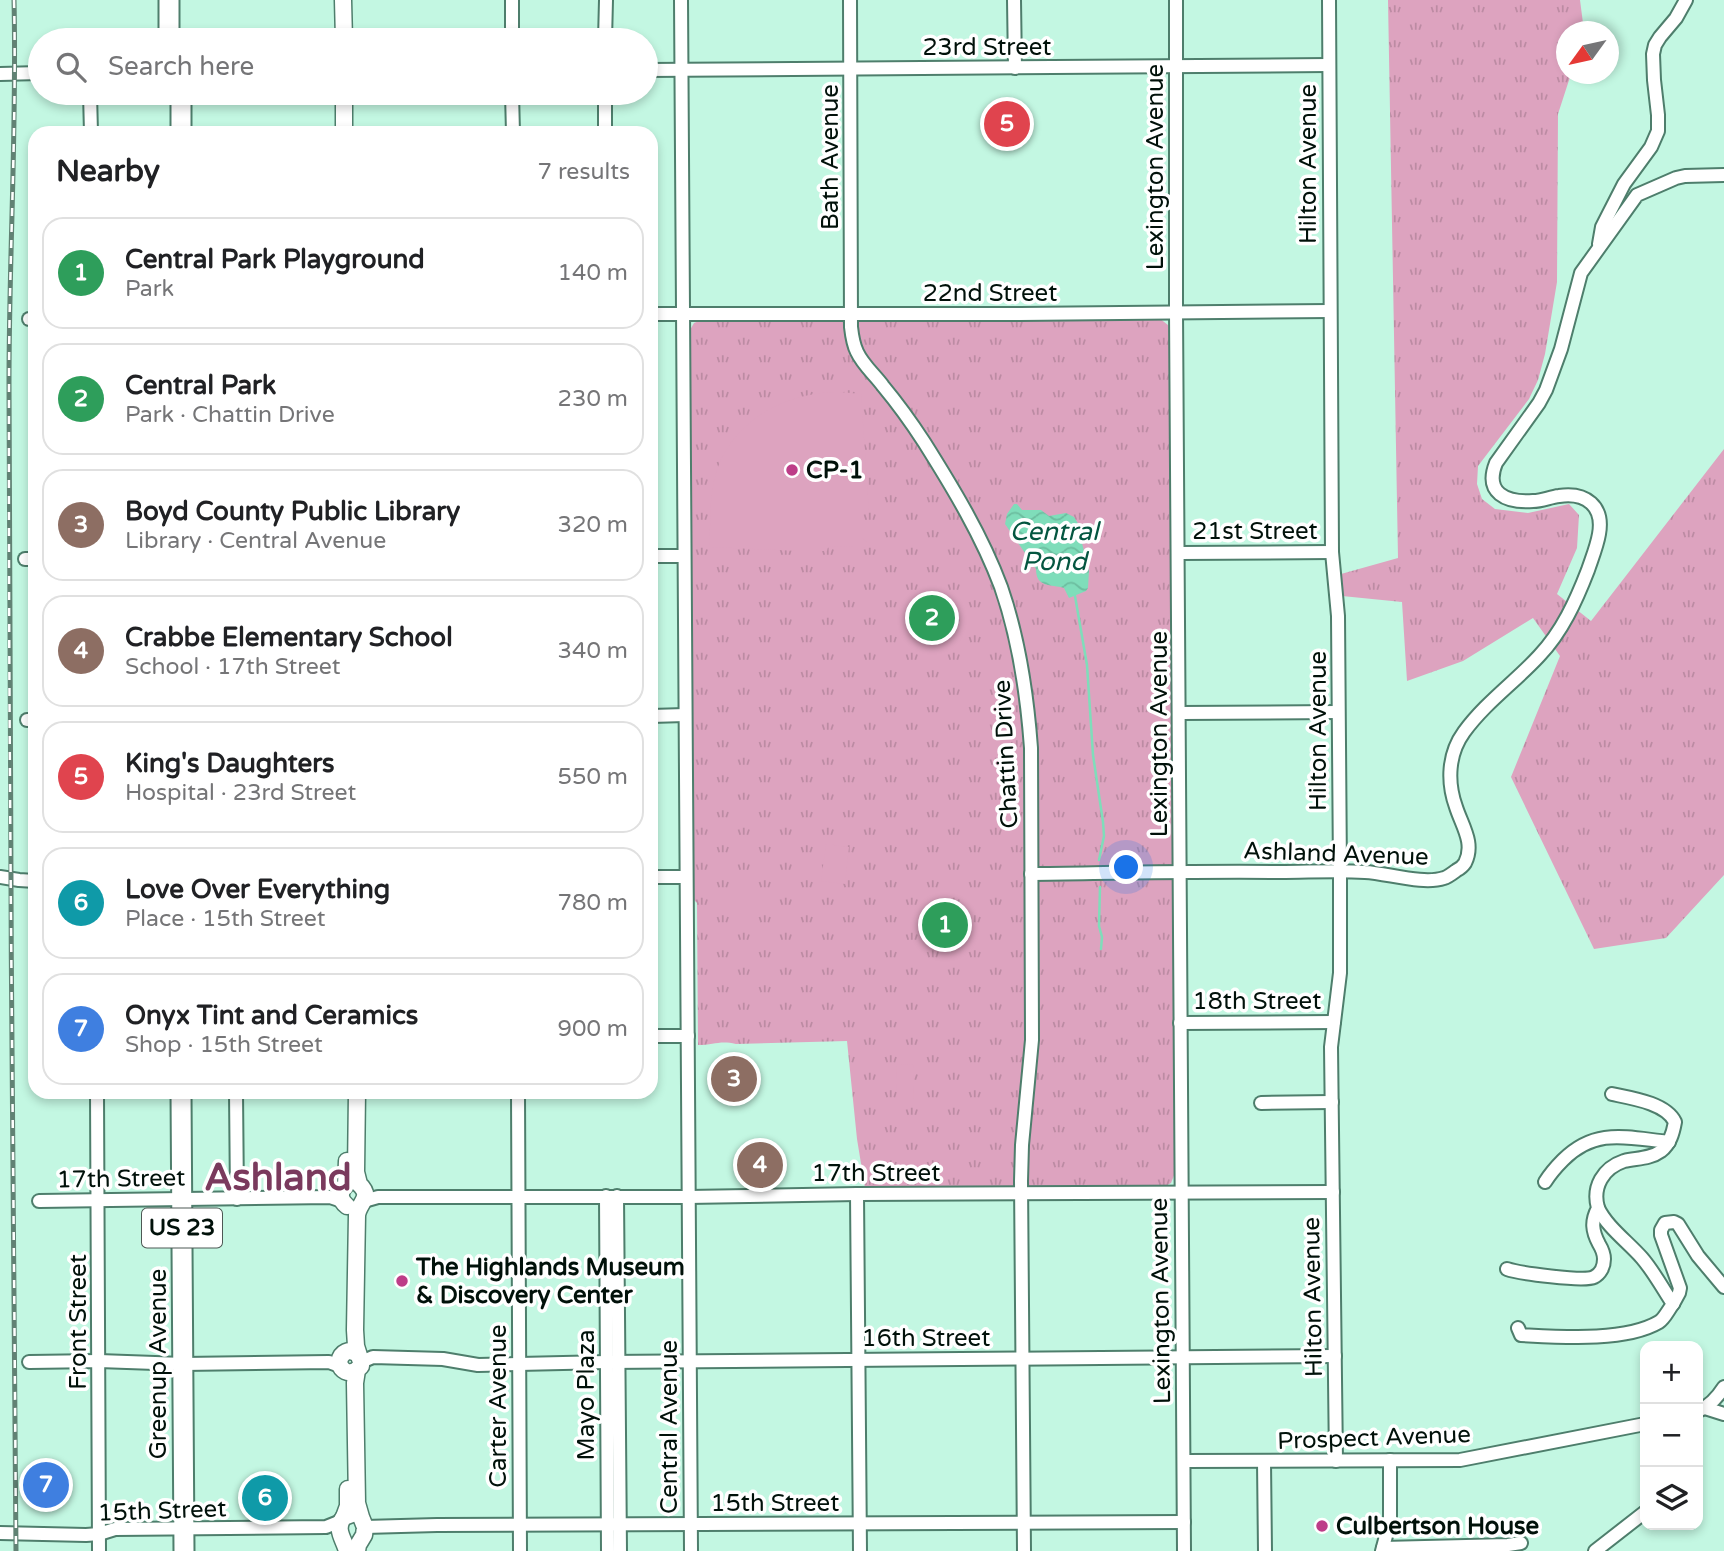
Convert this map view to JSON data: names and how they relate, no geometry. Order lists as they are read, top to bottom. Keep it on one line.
{"streets":{"highway":["US 23","Greenup Avenue"],"street":["23rd Street","Bath Avenue","Hilton Avenue","Lexington Avenue","22nd Street","21st Street","Chattin Drive","Ashland Avenue","18th Street","17th Street","Front Street","16th Street","Mayo Plaza","Carter Avenue","Central Avenue","Prospect Avenue","15th Street"]},"crossings":[["23rd Street","Bath Avenue"],["23rd Street","Hilton Avenue"],["23rd Street","Lexington Avenue"],["23rd Street","Central Avenue"],["Bath Avenue","22nd Street"],["Bath Avenue","Chattin Drive"],["Hilton Avenue","22nd Street"],["Hilton Avenue","21st Street"],["Hilton Avenue","Ashland Avenue"],["Hilton Avenue","18th Street"],["Hilton Avenue","17th Street"],["Hilton Avenue","16th Street"],["Hilton Avenue","Prospect Avenue"],["Lexington Avenue","22nd Street"],["Lexington Avenue","21st Street"],["Lexington Avenue","Ashland Avenue"],["Lexington Avenue","18th Street"],["Lexington Avenue","17th Street"],["Lexington Avenue","16th Street"],["Lexington Avenue","Prospect Avenue"],["Lexington Avenue","15th Street"],["22nd Street","Chattin Drive"],["22nd Street","Central Avenue"],["Chattin Drive","Ashland Avenue"],["Chattin Drive","17th Street"],["Chattin Drive","16th Street"],["Chattin Drive","15th Street"],["17th Street","Front Street"],["17th Street","Greenup Avenue"],["17th Street","Mayo Plaza"],["17th Street","Carter Avenue"],["17th Street","Central Avenue"],["Front Street","15th Street"],["16th Street","Mayo Plaza"],["16th Street","Carter Avenue"],["16th Street","Central Avenue"],["Greenup Avenue","15th Street"],["Mayo Plaza","15th Street"],["Carter Avenue","15th Street"],["Central Avenue","15th Street"]],"districts":["Ashland"],"water":["Central Pond"],"places":["CP-1","The Highlands Museum & Discovery Center","Culbertson House"],"north":"bottom left","page":{"search":"Search here","pins":["5","2","1","3","4","7","6"],"heading":["Nearby","7 results"],"list":[{"mark":"1","name":"Central Park Playground","note":"Park","value":"140 m"},{"mark":"2","name":"Central Park","note":"Park · Chattin Drive","value":"230 m"},{"mark":"3","name":"Boyd County Public Library","note":"Library · Central Avenue","value":"320 m"},{"mark":"4","name":"Crabbe Elementary School","note":"School · 17th Street","value":"340 m"},{"mark":"5","name":"King's Daughters","note":"Hospital · 23rd Street","value":"550 m"},{"mark":"6","name":"Love Over Everything","note":"Place · 15th Street","value":"780 m"},{"mark":"7","name":"Onyx Tint and Ceramics","note":"Shop · 15th Street","value":"900 m"}],"map_buttons":["+","−"]}}
